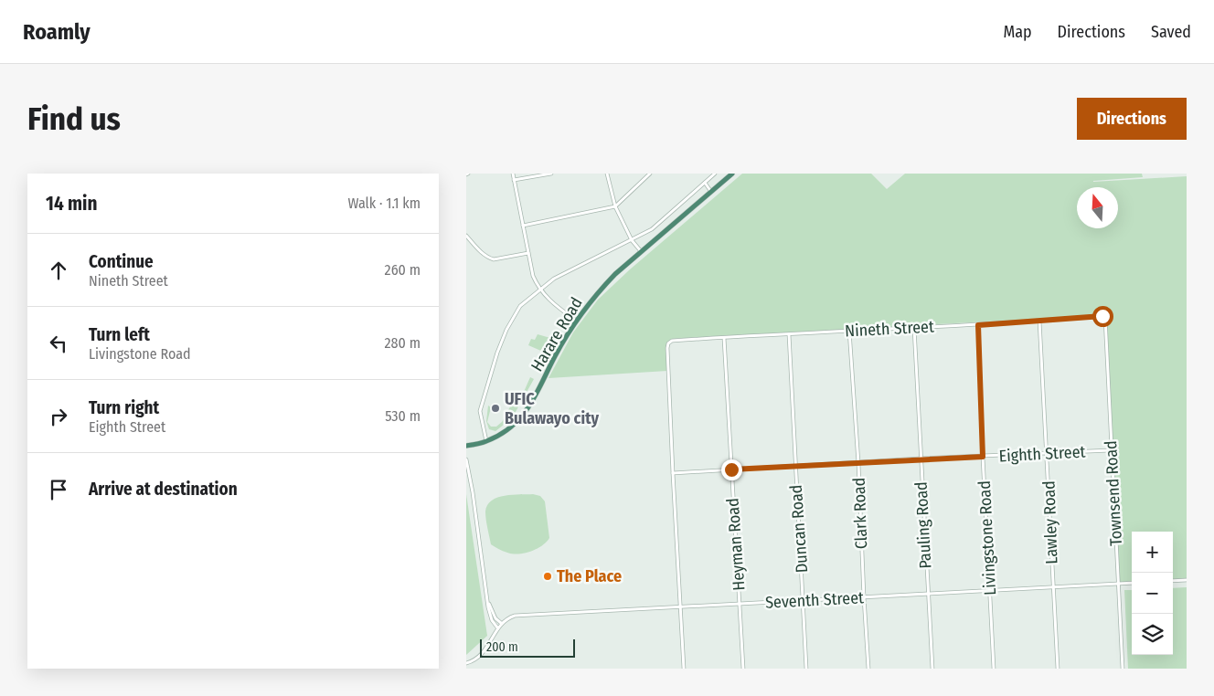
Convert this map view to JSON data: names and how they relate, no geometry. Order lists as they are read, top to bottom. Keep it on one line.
{"streets":{"highway":["Harare Road"],"street":["Nineth Street","Eighth Street","Townsend Road","Clark Road","Lawley Road","Pauling Road","Duncan Road","Livingstone Road","Heyman Road","Seventh Street"]},"crossings":[["Nineth Street","Eighth Street"],["Nineth Street","Townsend Road"],["Nineth Street","Clark Road"],["Nineth Street","Lawley Road"],["Nineth Street","Pauling Road"],["Nineth Street","Duncan Road"],["Nineth Street","Livingstone Road"],["Nineth Street","Heyman Road"],["Eighth Street","Townsend Road"],["Eighth Street","Clark Road"],["Eighth Street","Lawley Road"],["Eighth Street","Pauling Road"],["Eighth Street","Duncan Road"],["Eighth Street","Livingstone Road"],["Eighth Street","Heyman Road"],["Townsend Road","Seventh Street"],["Clark Road","Seventh Street"],["Lawley Road","Seventh Street"],["Pauling Road","Seventh Street"],["Duncan Road","Seventh Street"],["Livingstone Road","Seventh Street"],["Heyman Road","Seventh Street"]],"places":["UFIC Bulawayo city","The Place"],"scale_bar":"200 m","north":"top","page":{"header":"Roamly","nav":["Map","Directions","Saved"],"buttons":"Directions","title":"Find us","heading":["14 min","Walk · 1.1 km"],"list":[["Continue","Nineth Street","260 m"],["Turn left","Livingstone Road","280 m"],["Turn right","Eighth Street","530 m"],"Arrive at destination"],"map_buttons":["+","−"],"scale":"200 m"}}
